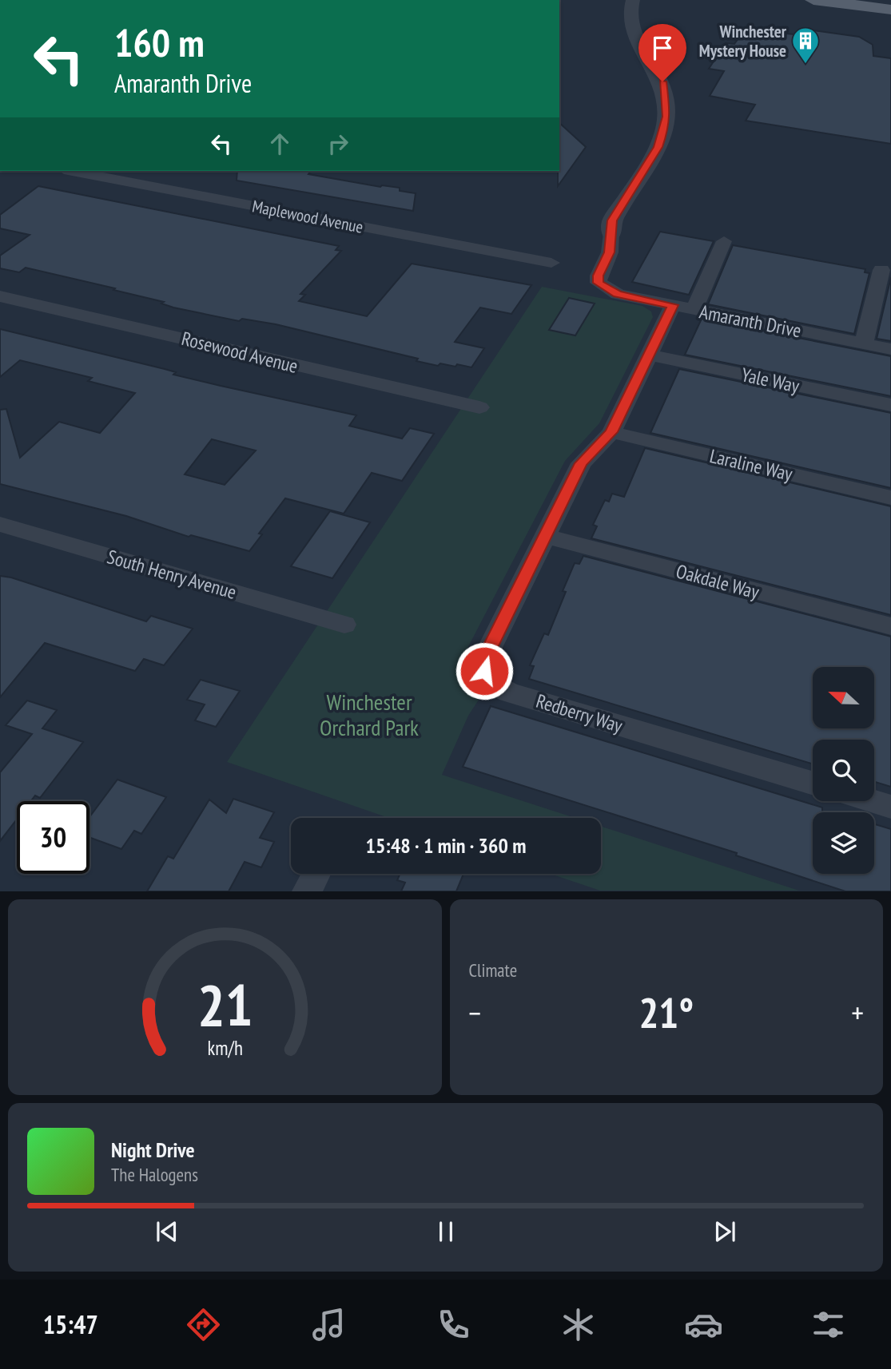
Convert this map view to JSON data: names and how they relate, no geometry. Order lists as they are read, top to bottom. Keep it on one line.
{"streets":{"street":["Maplewood Avenue","Amaranth Drive","Rosewood Avenue","Yale Way","Laraline Way","South Henry Avenue","Oakdale Way","Redberry Way"]},"crossings":[["Amaranth Drive","Redberry Way"],["Yale Way","Redberry Way"],["Laraline Way","Redberry Way"],["Oakdale Way","Redberry Way"]],"parks":["Winchester Orchard Park"],"places":{"building":["Winchester Mystery House"]},"north":"left","page":{"turn":["160 m","Amaranth Drive"],"limit":"30","trip":"15:48 · 1 min · 360 m","tile":"Climate","heat":["−","21°","+"],"song":["Night Drive","The Halogens"],"tabs":"15:47","gauge":["21","km/h"]}}
